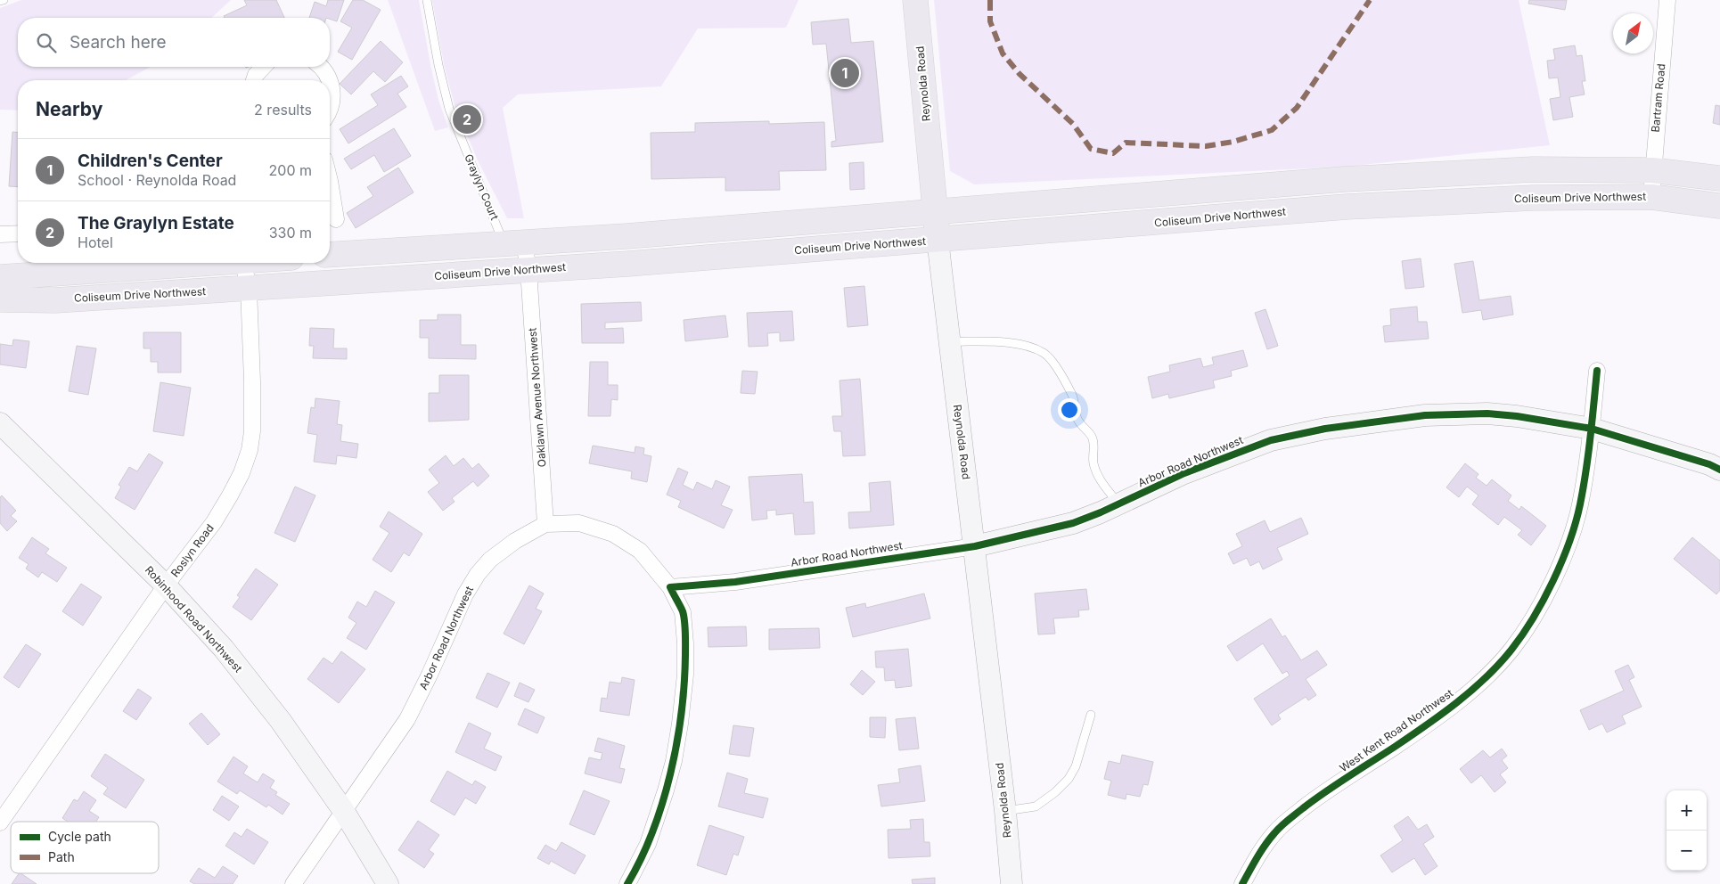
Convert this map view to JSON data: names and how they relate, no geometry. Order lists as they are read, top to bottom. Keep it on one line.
{"streets":{"main road":["Reynolda Road","Coliseum Drive Northwest"],"street":["Bartram Road","Oaklawn Avenue Northwest","Arbor Road Northwest","Roslyn Road","Robinhood Road Northwest","West Kent Road Northwest"],"lane":["Graylyn Court"]},"crossings":[["Reynolda Road","Coliseum Drive Northwest"],["Reynolda Road","Arbor Road Northwest"],["Bartram Road","Coliseum Drive Northwest"],["Graylyn Court","Oaklawn Avenue Northwest"],["Coliseum Drive Northwest","Oaklawn Avenue Northwest"],["Coliseum Drive Northwest","Roslyn Road"],["Oaklawn Avenue Northwest","Arbor Road Northwest"],["Arbor Road Northwest","Robinhood Road Northwest"],["Arbor Road Northwest","West Kent Road Northwest"],["Roslyn Road","Robinhood Road Northwest"]],"legend":["Cycle path","Path"],"north":"top right","page":{"search":"Search here","pins":["1","2"],"heading":["Nearby","2 results"],"list":[{"mark":"1","name":"Children's Center","note":"School · Reynolda Road","value":"200 m"},{"mark":"2","name":"The Graylyn Estate","note":"Hotel","value":"330 m"}],"map_buttons":["+","−"]}}
